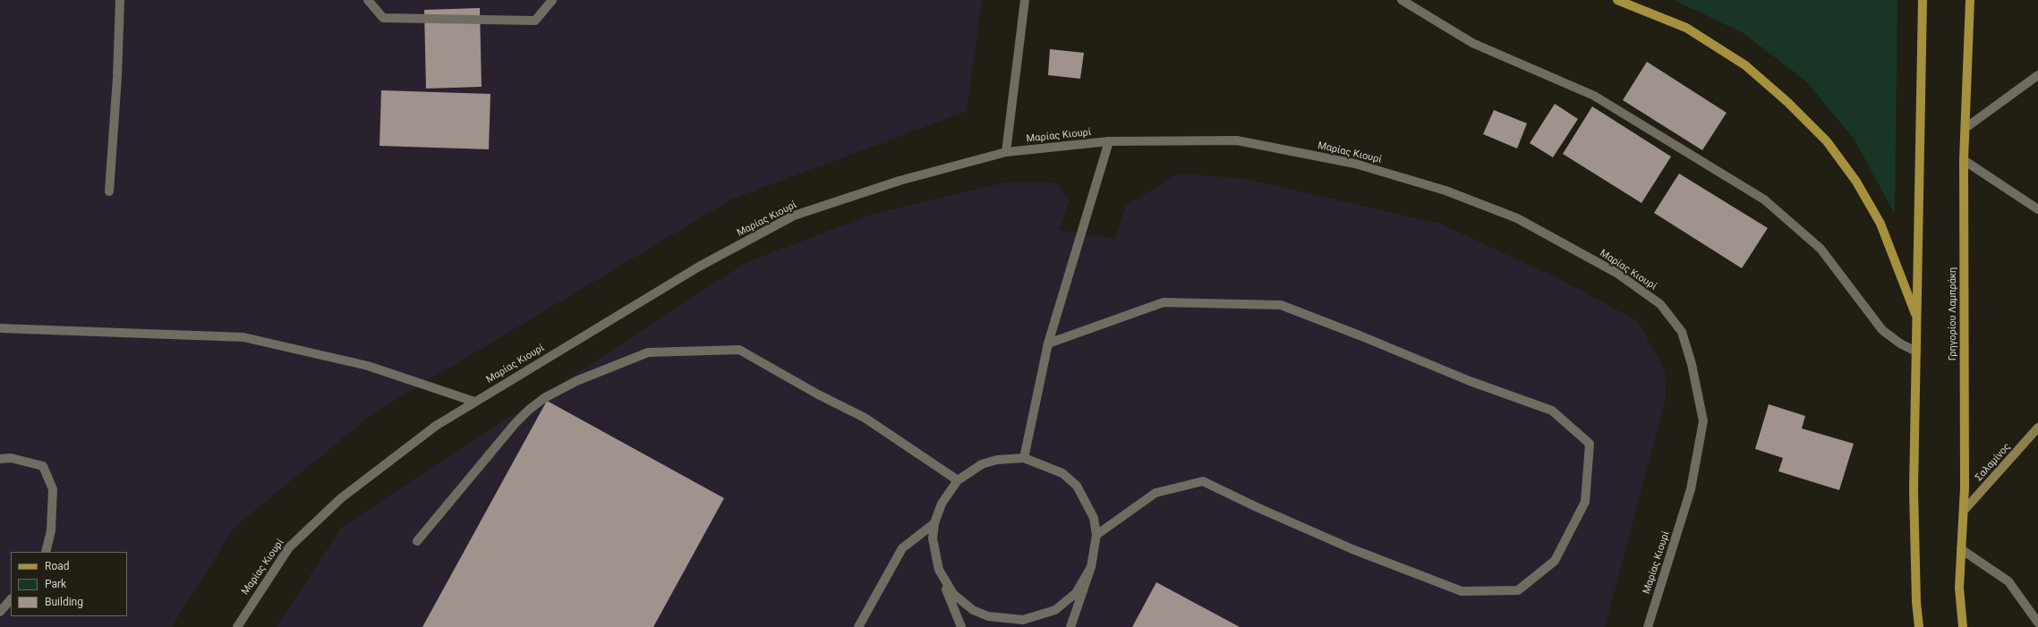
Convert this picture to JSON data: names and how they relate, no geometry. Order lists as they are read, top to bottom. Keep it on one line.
{"streets":{"main road":["Γρηγορίου Λαμπράκη","Σαλαμίνος"],"street":["Μαρίας Κιουρί"]},"crossings":[["Γρηγορίου Λαμπράκη","Σαλαμίνος"]],"legend":["Road","Park","Building"]}
